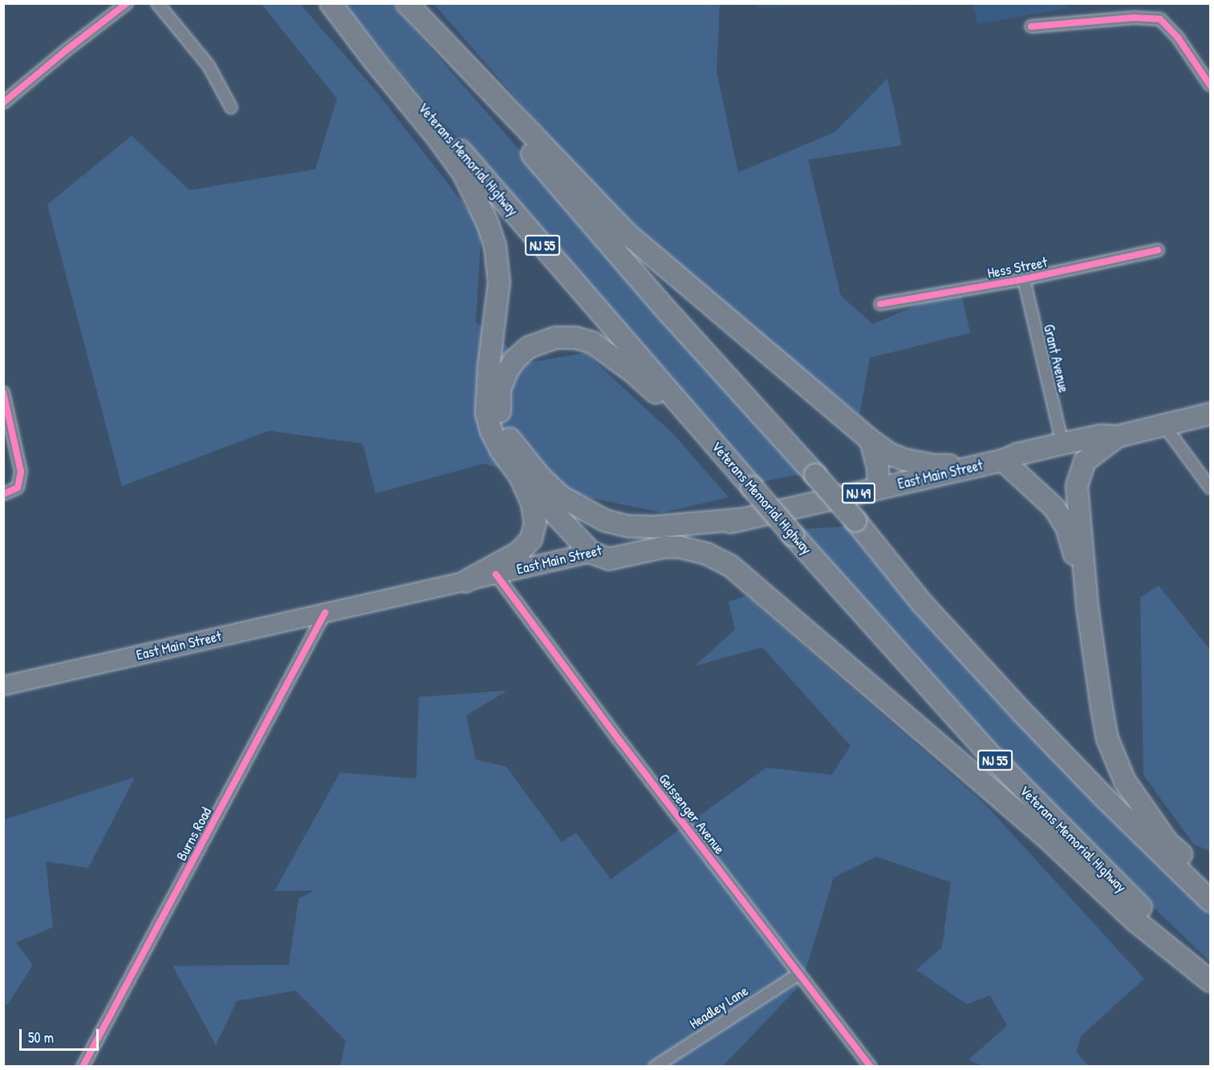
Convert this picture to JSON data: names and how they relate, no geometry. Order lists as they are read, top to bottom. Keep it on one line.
{"streets":{"highway":["Veterans Memorial Highway","NJ 55","East Main Street","NJ 49"],"street":["Hess Street","Grant Avenue","Geissenger Avenue","Burns Road","Headley Lane"]},"crossings":[["Hess Street","Grant Avenue"],["Grant Avenue","East Main Street"],["East Main Street","Geissenger Avenue"],["East Main Street","Burns Road"],["Geissenger Avenue","Headley Lane"]],"scale_bar":"50 m"}
